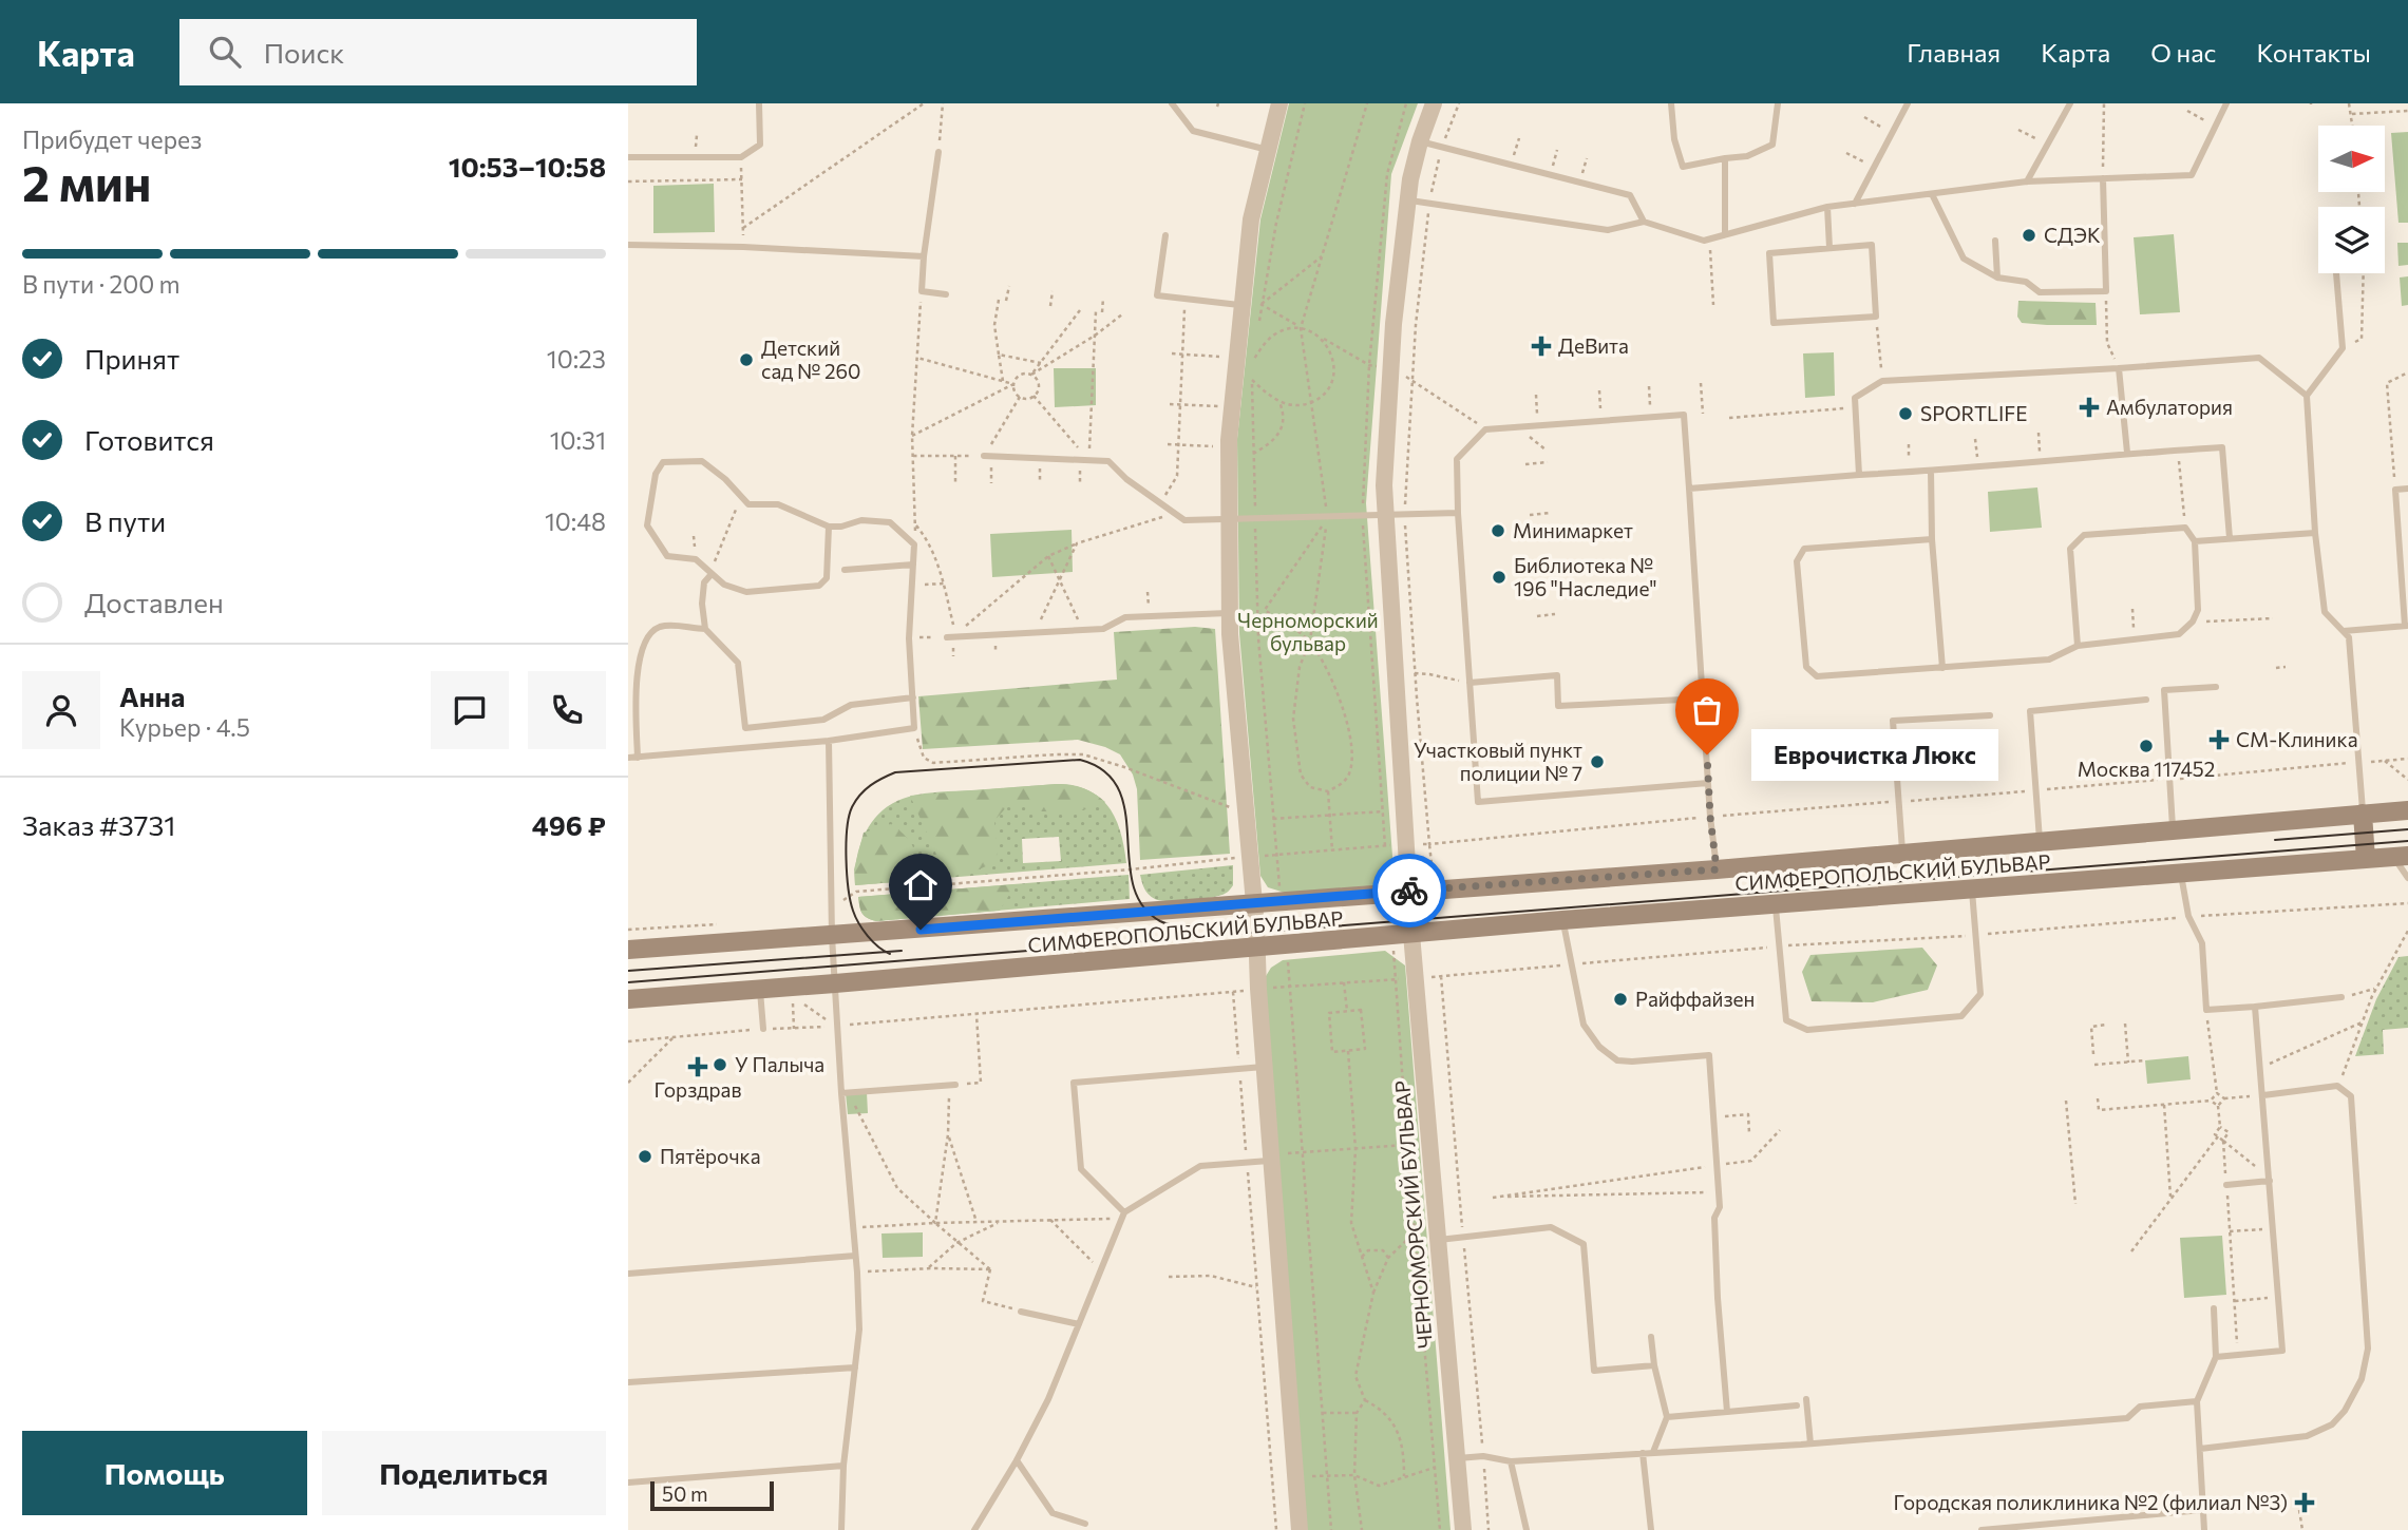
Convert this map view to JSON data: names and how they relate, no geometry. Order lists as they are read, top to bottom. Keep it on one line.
{"streets":{"main road":["СИМФЕРОПОЛЬСКИЙ БУЛЬВАР"],"street":["ЧЕРНОМОРСКИЙ БУЛЬВАР"]},"crossings":[["СИМФЕРОПОЛЬСКИЙ БУЛЬВАР","ЧЕРНОМОРСКИЙ БУЛЬВАР"]],"parks":["Черноморский бульвар"],"places":{"other":["СДЭК","Детский сад № 260","SPORTLIFE","Минимаркет","Библиотека № 196 \"Наследие\"","Москва 117452","Еврочистка Люкс","Участковый пункт полиции № 7","Райффайзен","У Палыча","Пятёрочка"],"health":["ДеВита","Амбулатория","СМ-Клиника","Горздрав","Городская поликлиника №2 (филиал №3)"]},"scale_bar":"50 m","north":"right","page":{"header":"Карта","search":"Поиск","nav":["Главная","Карта","О нас","Контакты"],"heading":["2 мин","Прибудет через","10:53–10:58"],"panel":["Анна","Курьер · 4.5","Заказ #3731","496 ₽"],"bar":"В пути · 200 m","list":[["Принят","10:23"],["Готовится","10:31"],["В пути","10:48"],"Доставлен"],"bubble":"Еврочистка Люкс","buttons":["Помощь","Поделиться"],"scale":"50 m"}}
